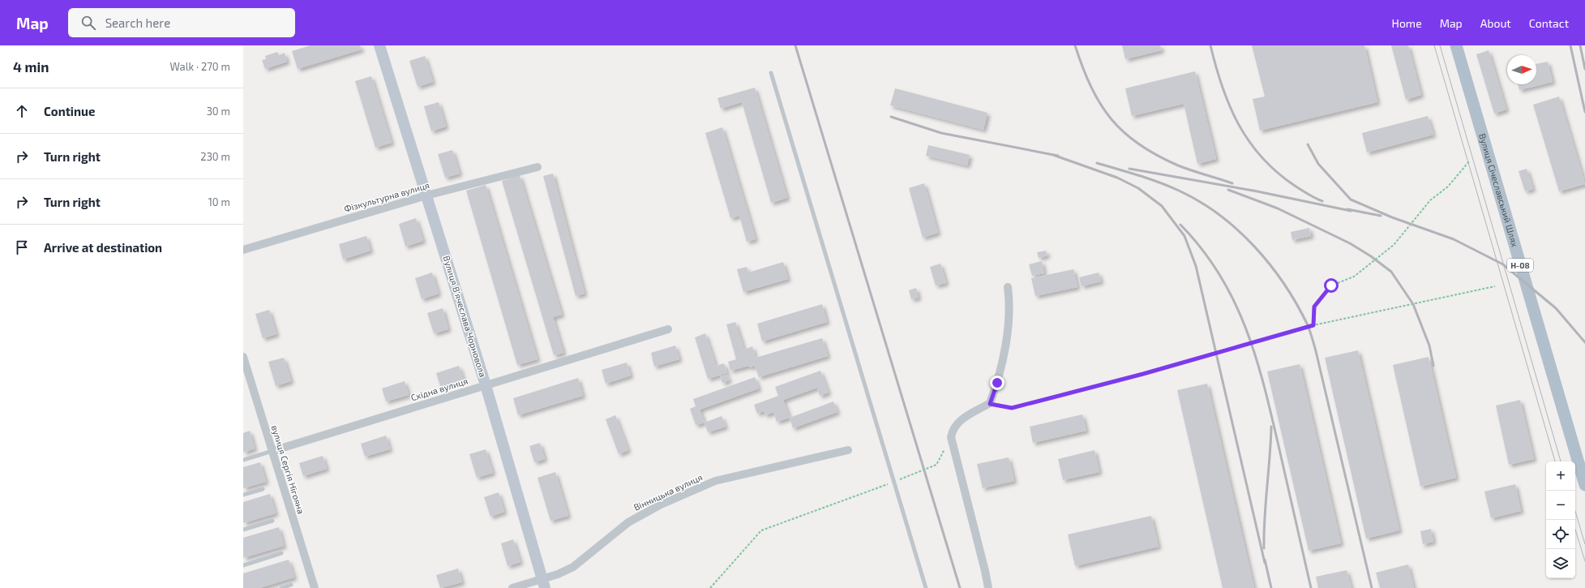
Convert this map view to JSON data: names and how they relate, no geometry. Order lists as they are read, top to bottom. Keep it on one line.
{"streets":{"main road":["Вулиця Січеславський Шлях","Н-08"],"street":["Фізкультурна вулиця","Вулиця Вʼячеслава Чорновола","Східна вулиця","вулиця Сергія Нігояна","Вінницька вулиця"]},"crossings":[["Фізкультурна вулиця","Вулиця Вʼячеслава Чорновола"],["Вулиця Вʼячеслава Чорновола","Східна вулиця"],["Вулиця Вʼячеслава Чорновола","Вінницька вулиця"],["Східна вулиця","вулиця Сергія Нігояна"]],"north":"right","page":{"header":"Map","search":"Search here","nav":["Home","Map","About","Contact"],"heading":["4 min","Walk · 270 m"],"list":[["Continue","30 m"],["Turn right","230 m"],["Turn right","10 m"],"Arrive at destination"],"map_buttons":["+","−"]}}
